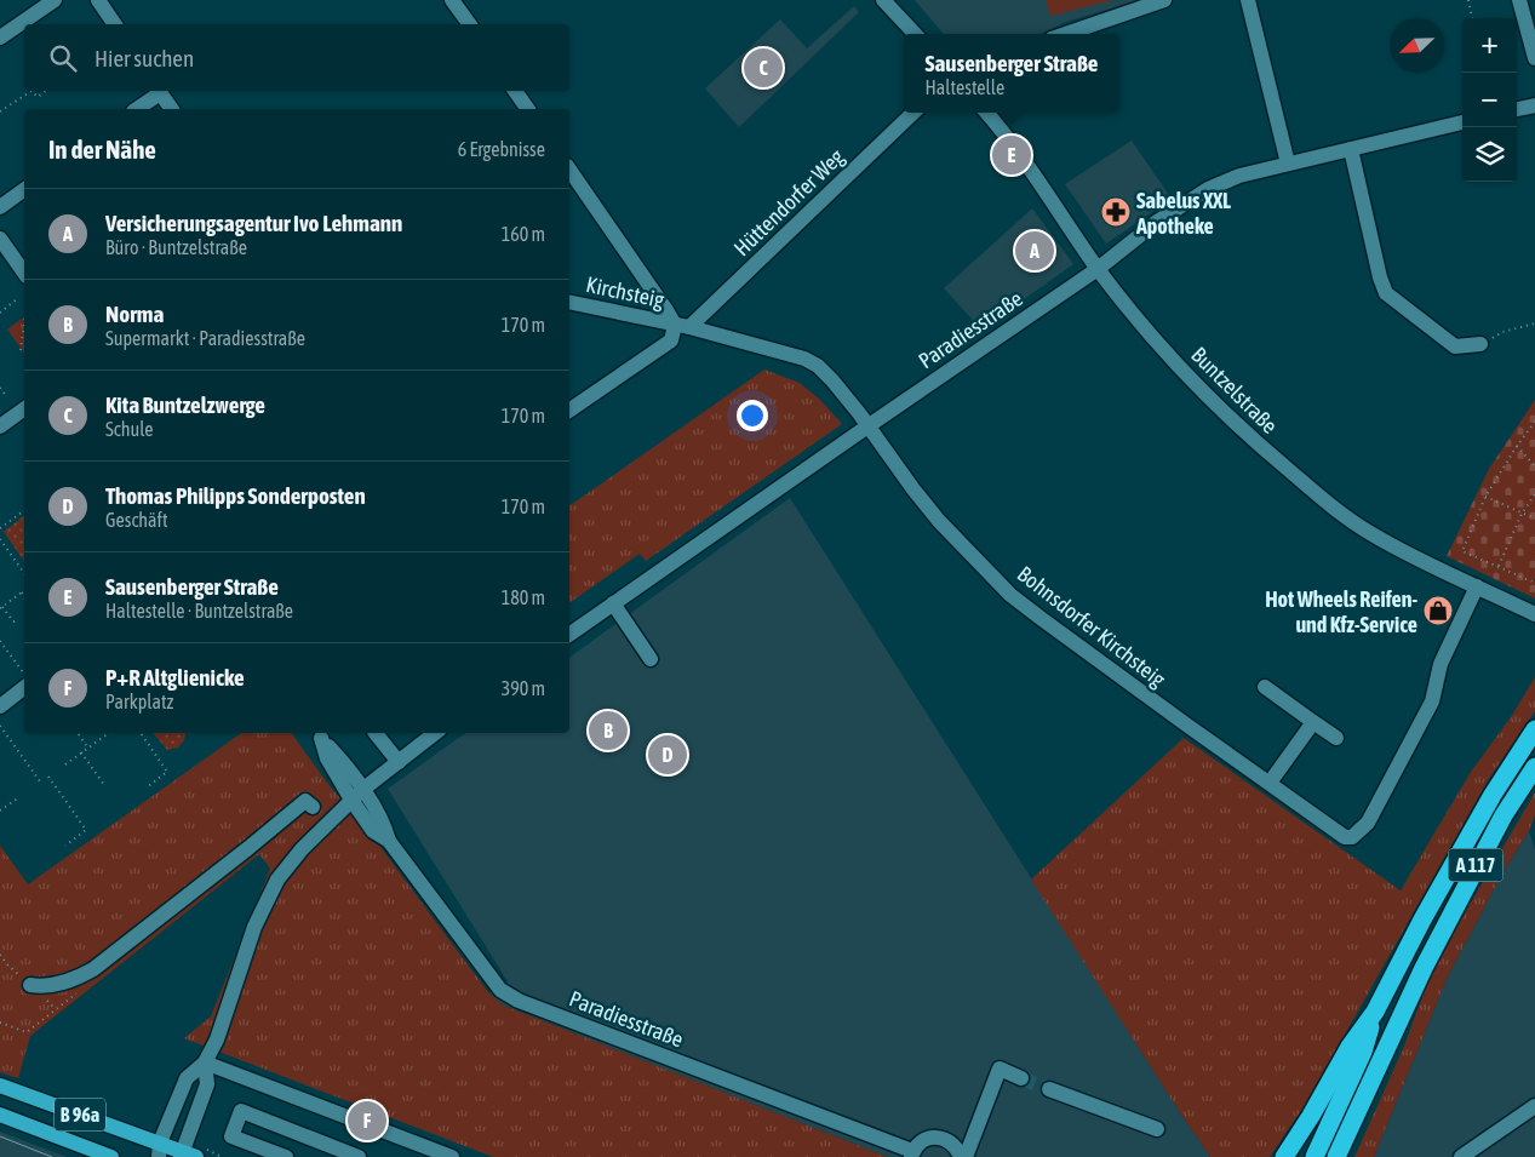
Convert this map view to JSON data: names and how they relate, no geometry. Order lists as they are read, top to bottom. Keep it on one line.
{"streets":{"highway":["A 117"],"main road":["B 96a"],"street":["Hüttendorfer Weg","Kirchsteig","Paradiesstraße","Buntzelstraße","Bohnsdorfer Kirchsteig"]},"crossings":[["Hüttendorfer Weg","Kirchsteig"],["Hüttendorfer Weg","Bohnsdorfer Kirchsteig"],["Kirchsteig","Bohnsdorfer Kirchsteig"],["Paradiesstraße","Buntzelstraße"],["Paradiesstraße","Bohnsdorfer Kirchsteig"],["Buntzelstraße","Bohnsdorfer Kirchsteig"]],"places":{"pharmacy":["Sabelus XXL Apotheke"],"shop":["Hot Wheels Reifen- und Kfz-Service"]},"north":"bottom left","page":{"map_buttons":["+","−"],"search":"Hier suchen","popup":["Sausenberger Straße","Haltestelle"],"pins":["C","E","A","B","D","F"],"heading":["In der Nähe","6 Ergebnisse"],"list":[{"mark":"A","name":"Versicherungsagentur Ivo Lehmann","note":"Büro · Buntzelstraße","value":"160 m"},{"mark":"B","name":"Norma","note":"Supermarkt · Paradiesstraße","value":"170 m"},{"mark":"C","name":"Kita Buntzelzwerge","note":"Schule","value":"170 m"},{"mark":"D","name":"Thomas Philipps Sonderposten","note":"Geschäft","value":"170 m"},{"mark":"E","name":"Sausenberger Straße","note":"Haltestelle · Buntzelstraße","value":"180 m"},{"mark":"F","name":"P+R Altglienicke","note":"Parkplatz","value":"390 m"}]}}
